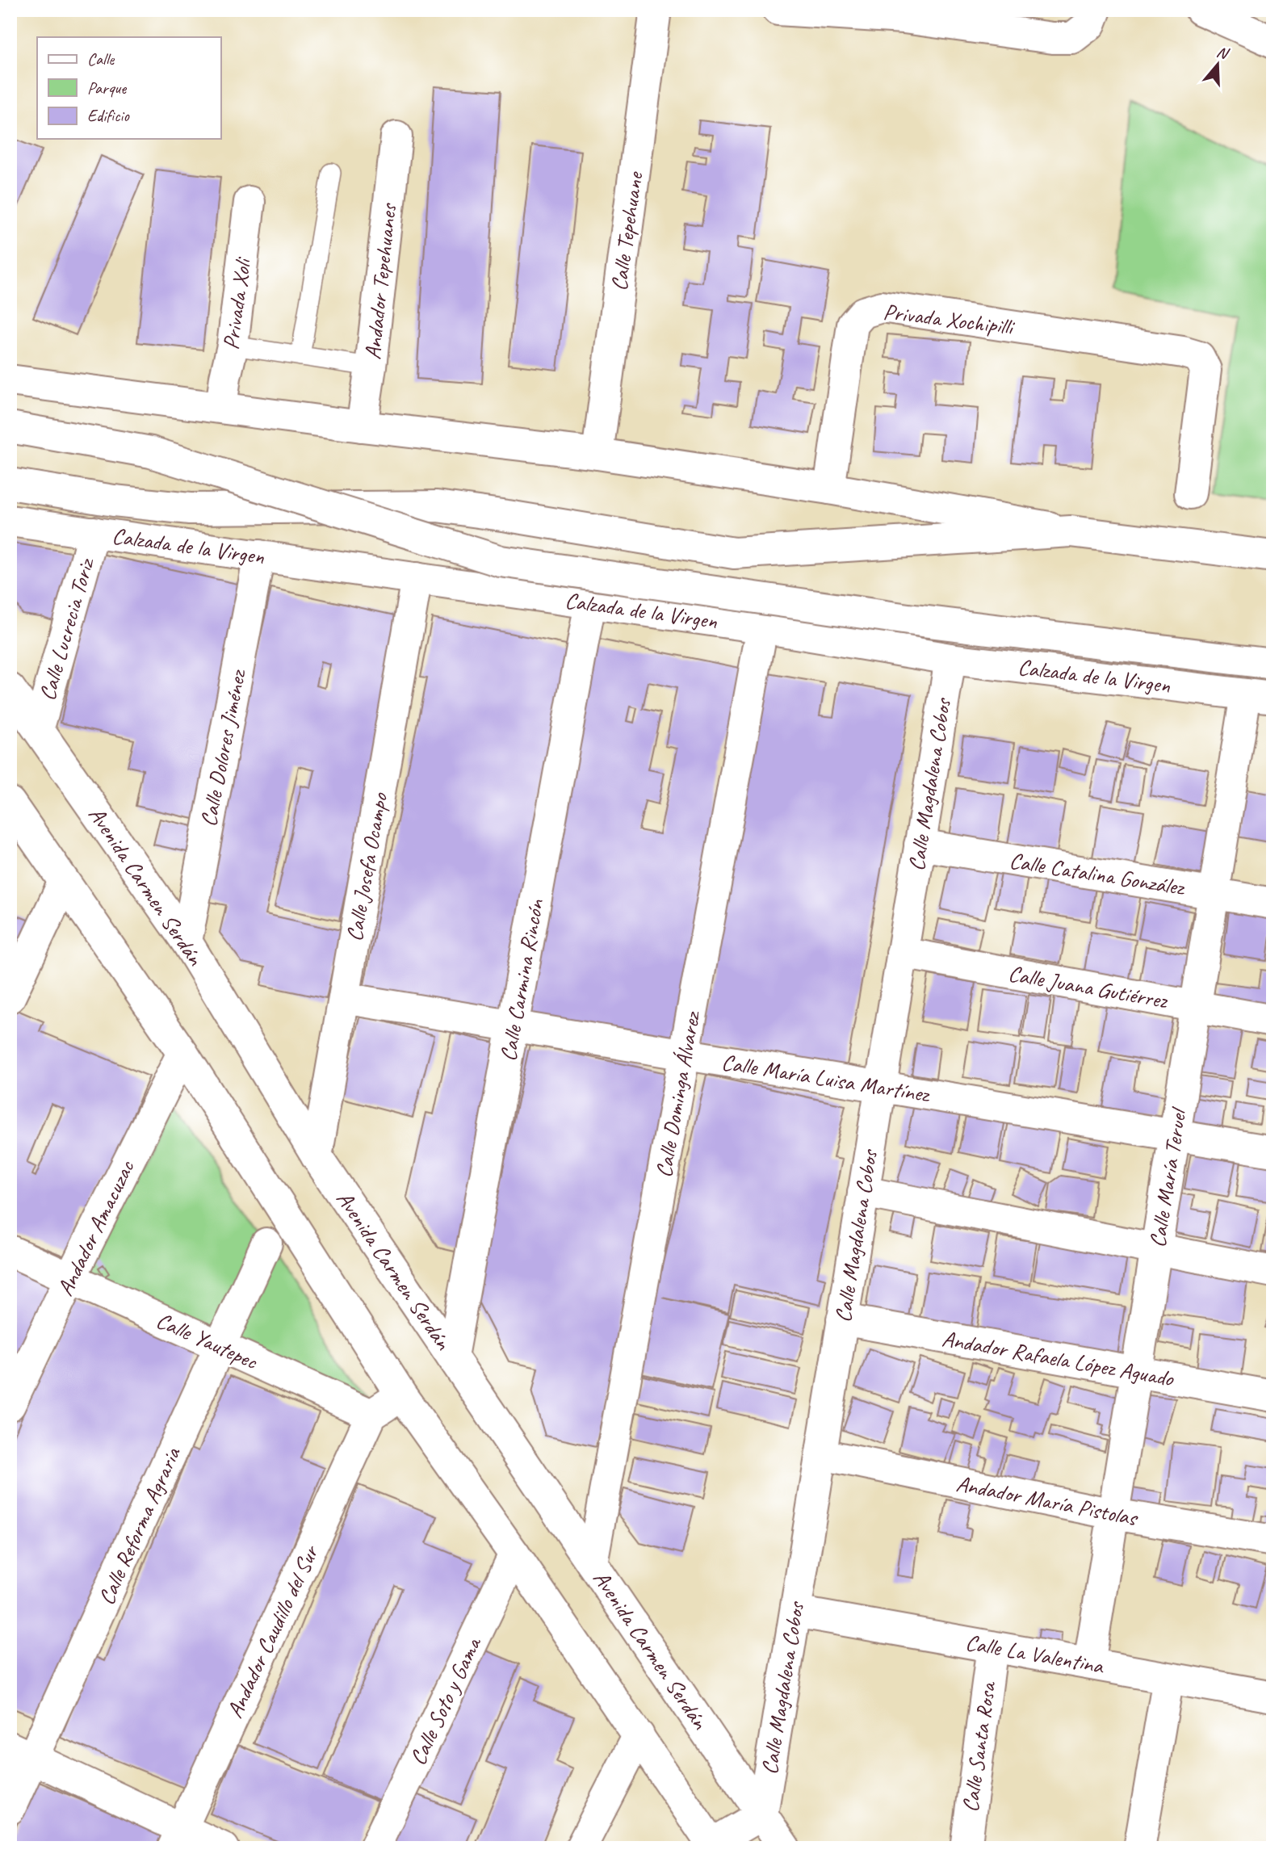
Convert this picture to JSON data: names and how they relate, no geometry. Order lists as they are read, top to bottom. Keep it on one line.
{"streets":{"street":["Calle Tepehuane","Andador Tepehuanes","Privada Xoli","Privada Xochipilli","Calzada de la Virgen","Calle Lucrecia Toriz","Calle Dolores Jiménez","Calle Magdalena Cobos","Calle Josefa Ocampo","Calle Catalina González","Avenida Carmen Serdán","Calle Carmina Rincón","Calle Juana Gutiérrez","Calle María Luisa Martínez","Calle Dominga Álvarez","Calle María Teruel","Andador Amacuzac","Calle Yautepec","Andador Rafaela López Aguado","Andador María Pistolas","Calle Reforma Agraria","Andador Caudillo del Sur","Calle La Valentina","Calle Soto y Gama","Calle Santa Rosa"]},"crossings":[["Calle Tepehuane","Calzada de la Virgen"],["Andador Tepehuanes","Calzada de la Virgen"],["Privada Xoli","Calzada de la Virgen"],["Privada Xochipilli","Calzada de la Virgen"],["Calzada de la Virgen","Calle Lucrecia Toriz"],["Calzada de la Virgen","Calle Dolores Jiménez"],["Calzada de la Virgen","Calle Magdalena Cobos"],["Calzada de la Virgen","Calle Josefa Ocampo"],["Calzada de la Virgen","Calle Carmina Rincón"],["Calzada de la Virgen","Calle Dominga Álvarez"],["Calzada de la Virgen","Calle María Teruel"],["Calle Lucrecia Toriz","Avenida Carmen Serdán"],["Calle Dolores Jiménez","Avenida Carmen Serdán"],["Calle Magdalena Cobos","Calle Catalina González"],["Calle Magdalena Cobos","Avenida Carmen Serdán"],["Calle Magdalena Cobos","Calle Juana Gutiérrez"],["Calle Magdalena Cobos","Calle María Luisa Martínez"],["Calle Magdalena Cobos","Andador Rafaela López Aguado"],["Calle Magdalena Cobos","Andador María Pistolas"],["Calle Magdalena Cobos","Calle La Valentina"],["Calle Josefa Ocampo","Avenida Carmen Serdán"],["Calle Josefa Ocampo","Calle María Luisa Martínez"],["Calle Catalina González","Calle María Teruel"],["Avenida Carmen Serdán","Calle Carmina Rincón"],["Avenida Carmen Serdán","Calle Dominga Álvarez"],["Calle Carmina Rincón","Calle María Luisa Martínez"],["Calle Juana Gutiérrez","Calle María Teruel"],["Calle María Luisa Martínez","Calle Dominga Álvarez"],["Calle María Luisa Martínez","Calle María Teruel"],["Calle María Teruel","Andador Rafaela López Aguado"],["Calle María Teruel","Andador María Pistolas"],["Calle María Teruel","Calle La Valentina"],["Andador Amacuzac","Calle Yautepec"],["Calle Yautepec","Calle Reforma Agraria"],["Calle Yautepec","Andador Caudillo del Sur"],["Calle La Valentina","Calle Santa Rosa"]],"legend":["Calle","Parque","Edificio"],"north":"top"}
